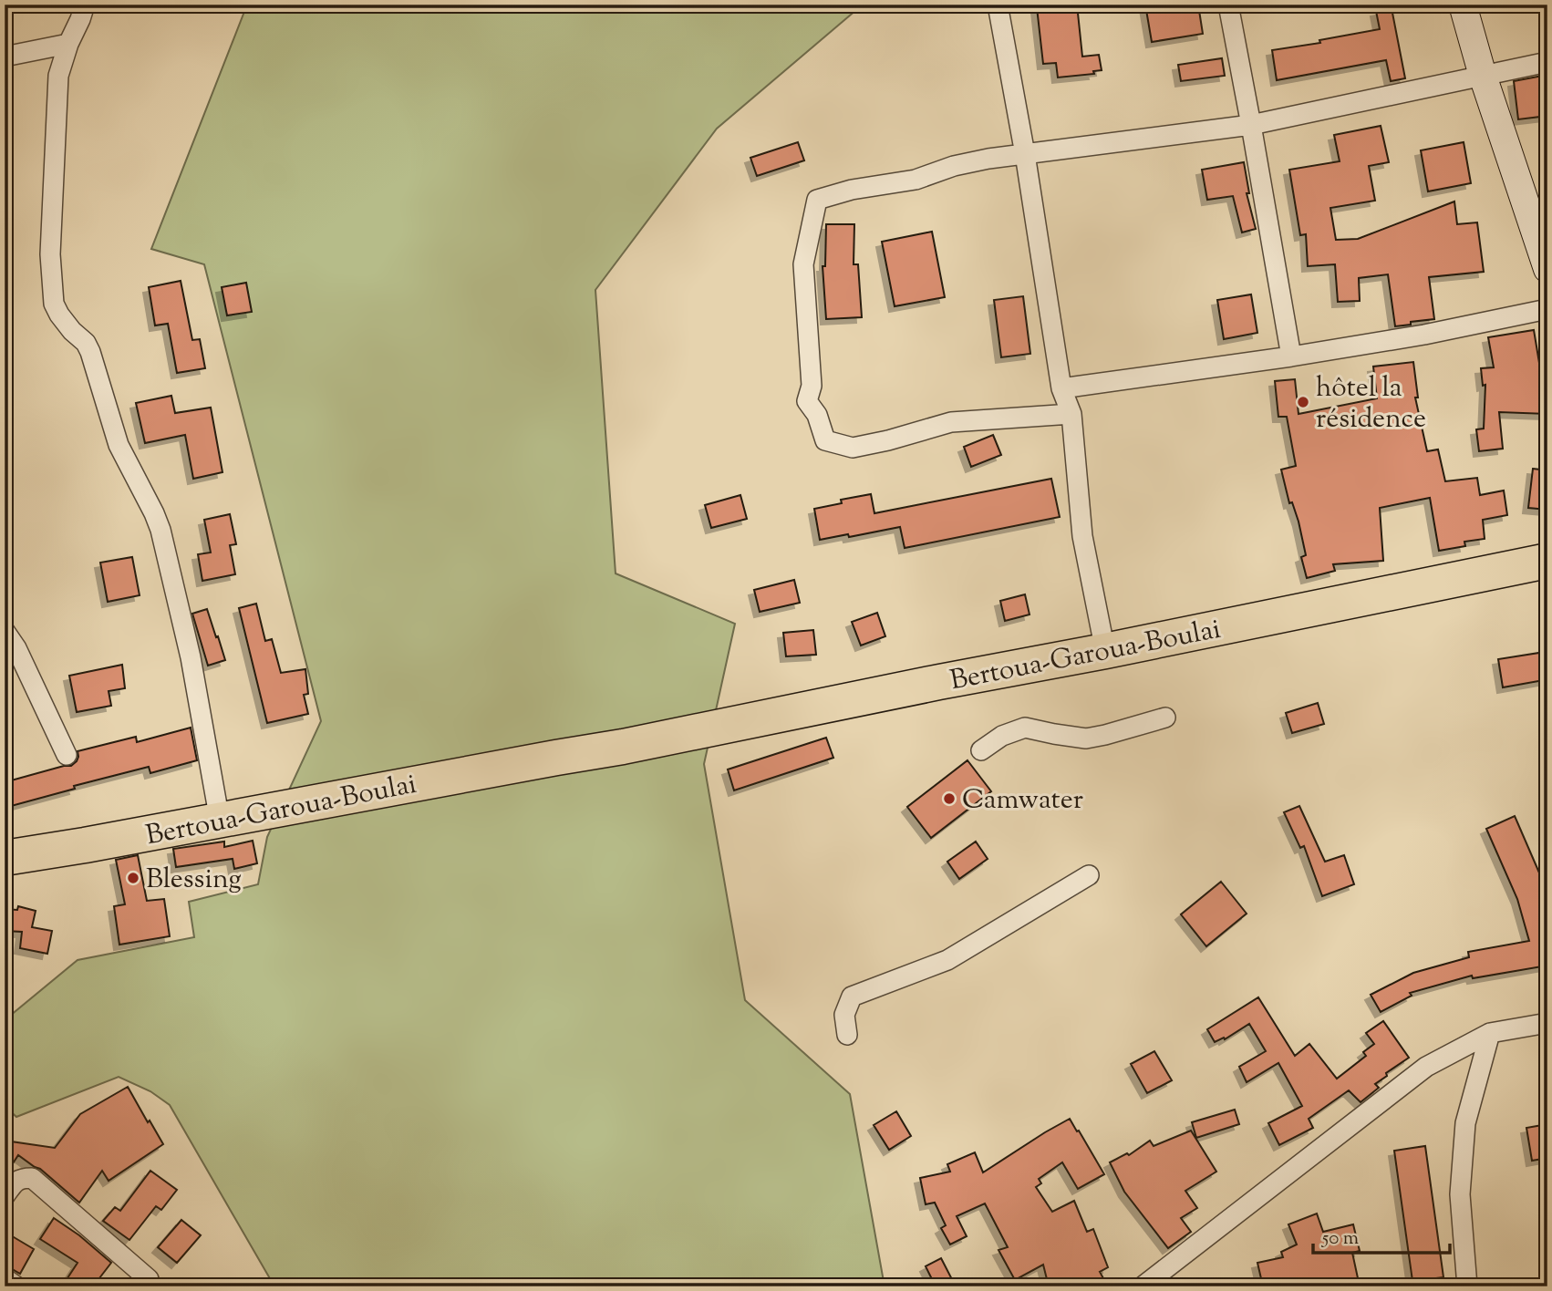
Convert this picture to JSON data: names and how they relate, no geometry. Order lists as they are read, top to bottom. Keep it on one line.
{"streets":{"highway":["Bertoua-Garoua-Boulai"]},"places":["hôtel la résidence","Camwater","Blessing"],"scale_bar":"50 m"}
